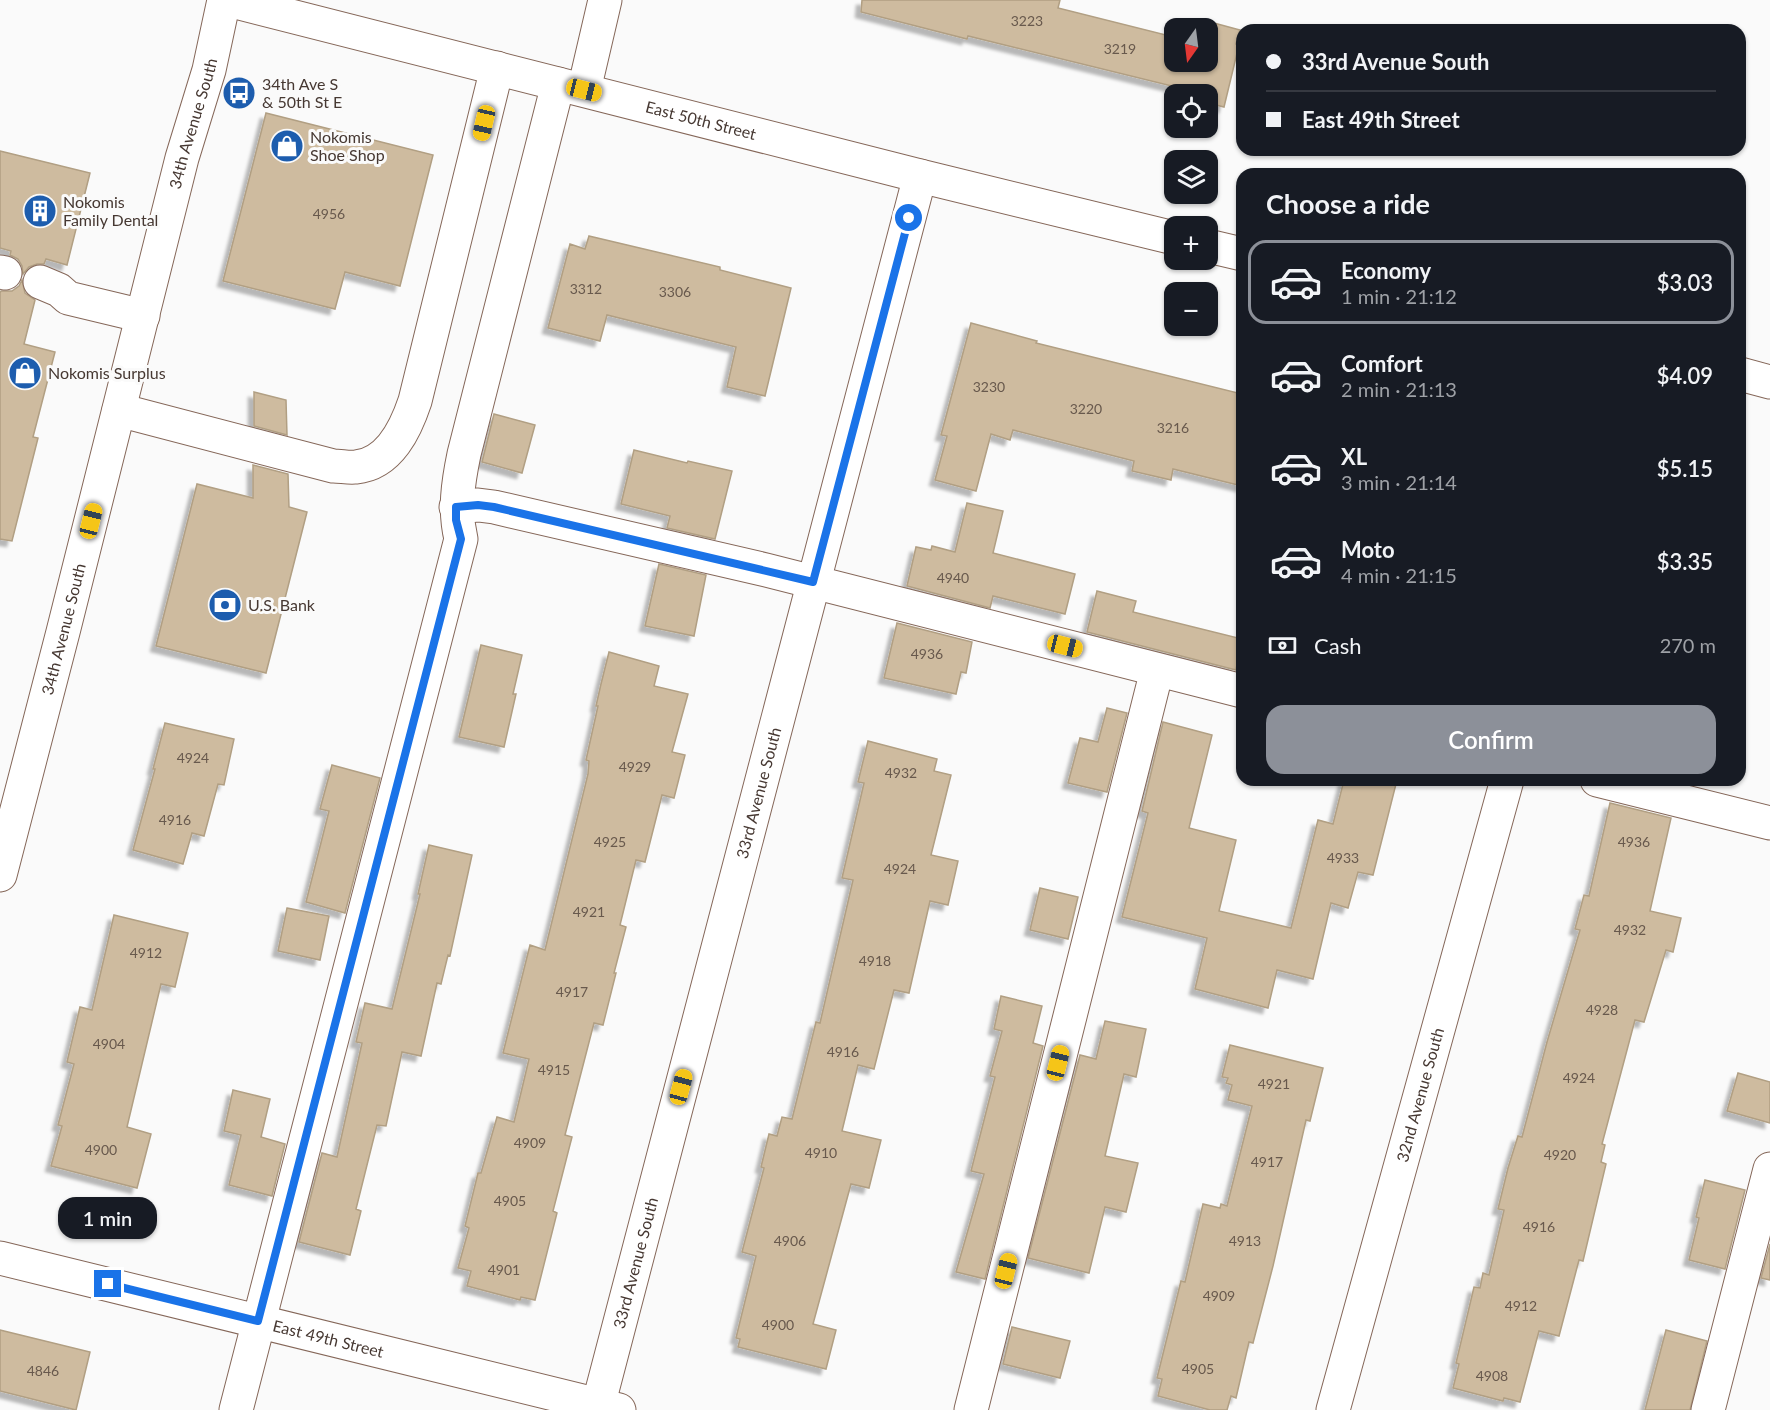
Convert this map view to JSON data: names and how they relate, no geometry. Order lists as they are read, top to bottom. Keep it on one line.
{"streets":{"street":["East 50th Street","34th Avenue South","33rd Avenue South","32nd Avenue South","East 49th Street"]},"crossings":[["East 50th Street","34th Avenue South"],["East 50th Street","33rd Avenue South"],["33rd Avenue South","East 49th Street"]],"places":{"bus stop":["34th Ave S & 50th St E"],"shop":["Nokomis Shoe Shop","Nokomis Surplus"],"building":["Nokomis Family Dental"],"bank":["U.S. Bank"]},"house_numbers":["3223","3219","4956","3312","3306","3230","3220","3216","4940","4936","4924","4929","4932","4916","4925","4936","4933","4924","4921","4932","4912","4918","4917","4928","4904","4916","4915","4924","4921","4909","4900","4910","4920","4917","4905","4916","4906","4913","4901","4909","4912","4900","4905","4846","4908"],"north":"bottom","page":{"map_buttons":["+","−"],"banner":["33rd Avenue South","East 49th Street"],"heading":"Choose a ride","list":[{"name":"Economy","note":"1 min · 21:12","value":"$3.03"},{"name":"Comfort","note":"2 min · 21:13","value":"$4.09"},{"name":"XL","note":"3 min · 21:14","value":"$5.15"},{"name":"Moto","note":"4 min · 21:15","value":"$3.35"}],"pay":["Cash","270 m"],"buttons":"Confirm","bubble":"1 min"}}
